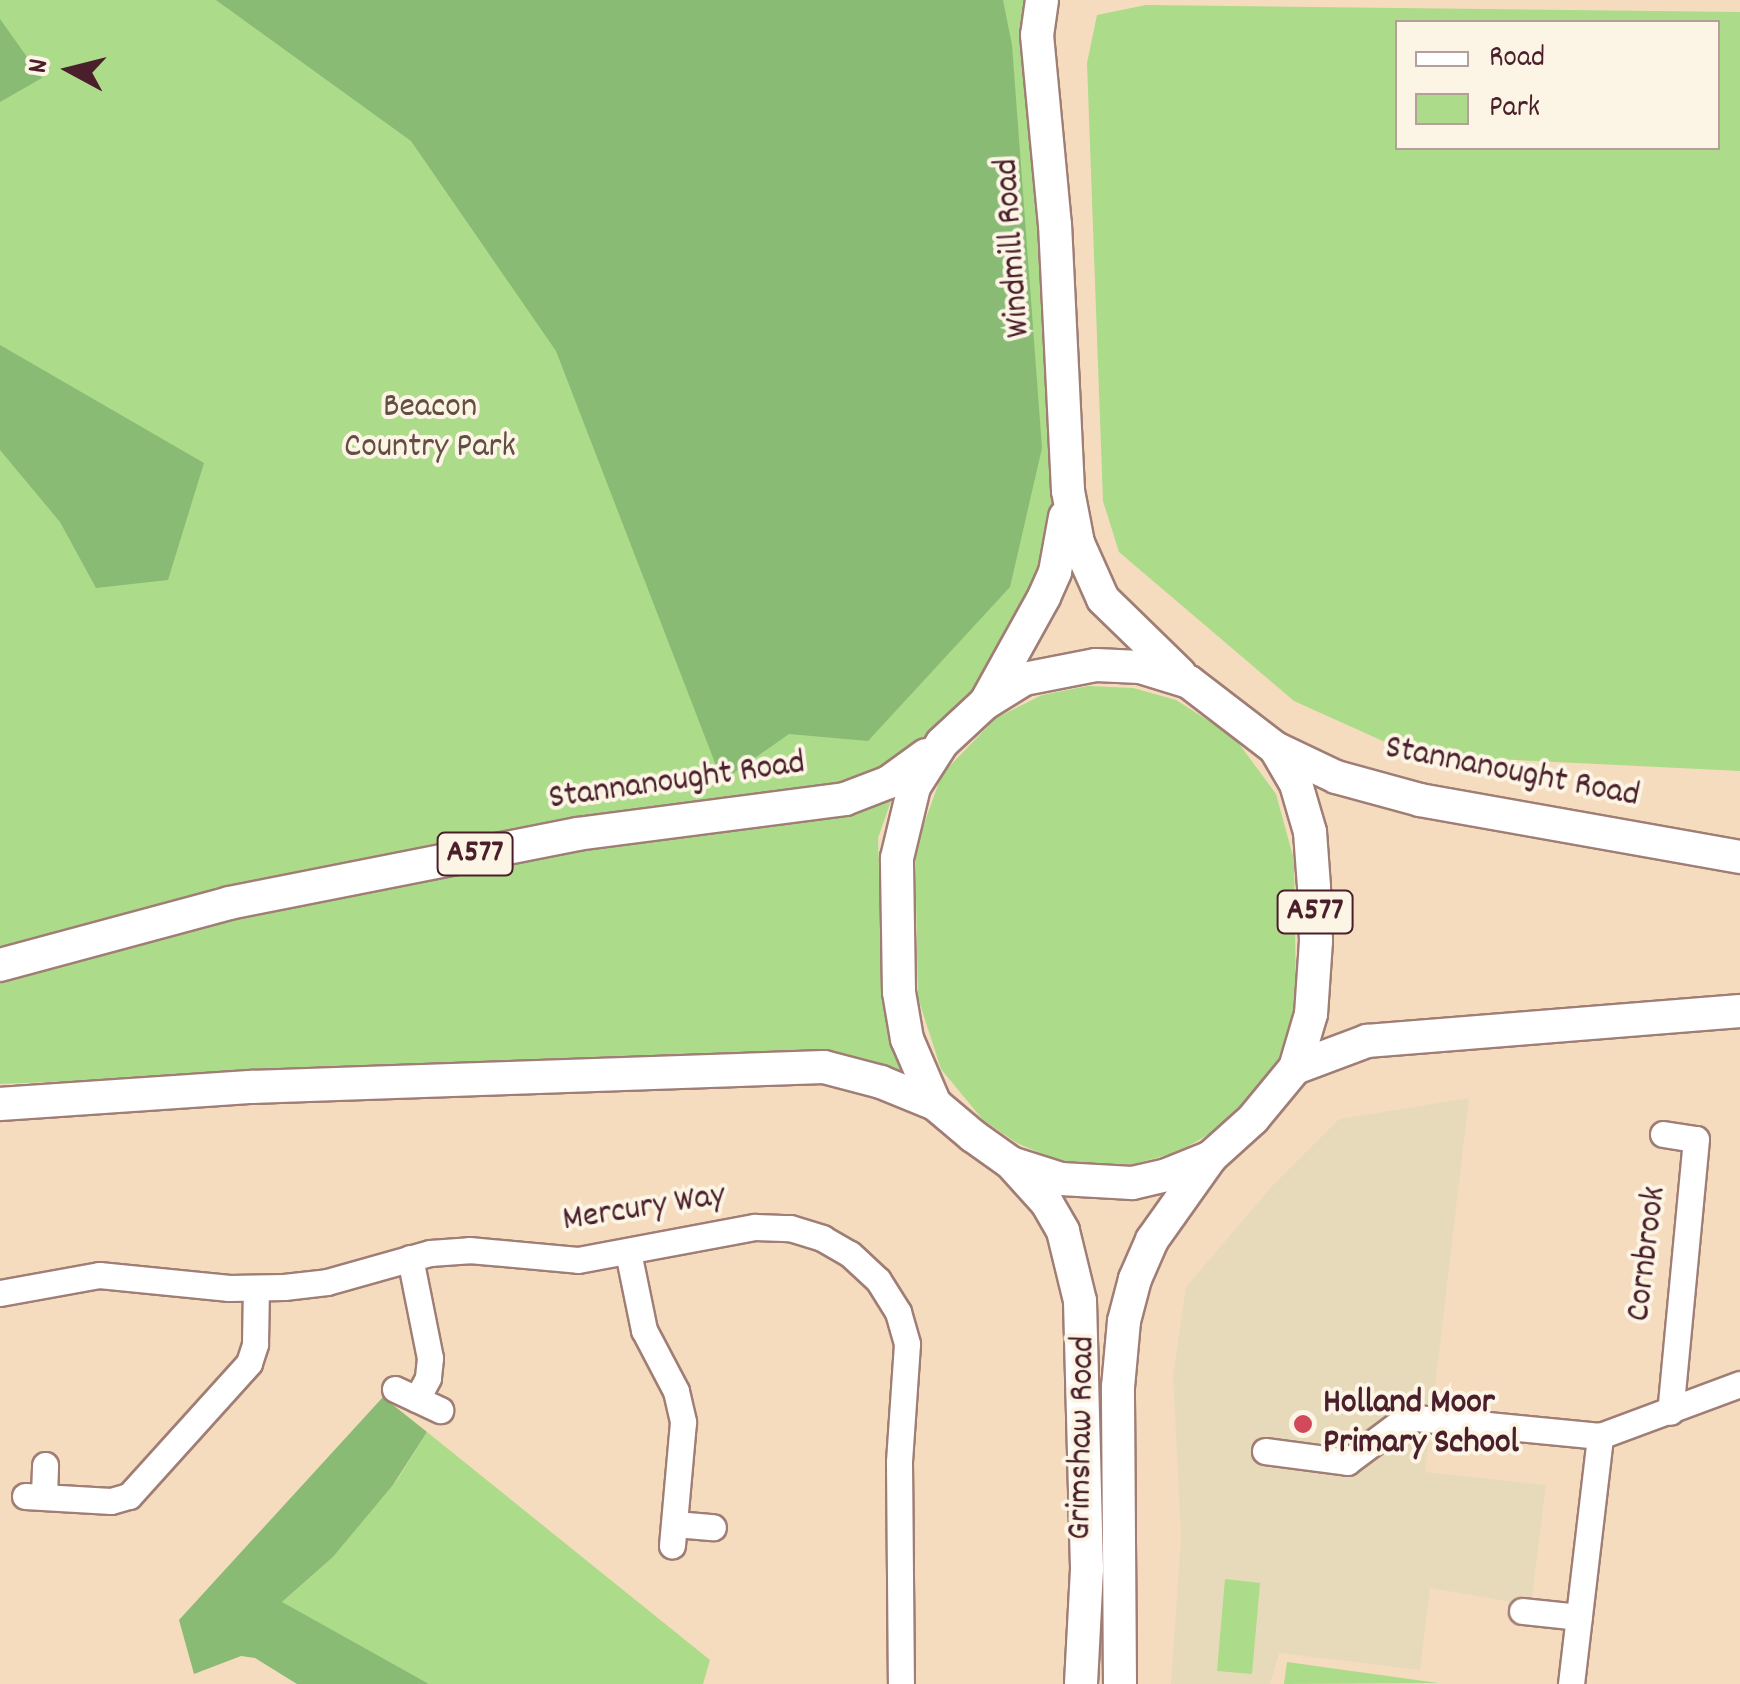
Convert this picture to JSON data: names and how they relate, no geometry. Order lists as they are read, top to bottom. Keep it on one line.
{"streets":{"main road":["Windmill Road","Stannanought Road","A577","Grimshaw Road"],"street":["Mercury Way","Cornbrook"]},"crossings":[["Windmill Road","A577"],["Stannanought Road","A577"],["A577","Grimshaw Road"]],"parks":["Beacon Country Park"],"places":["Holland Moor Primary School"],"legend":["Road","Park"],"north":"left"}
